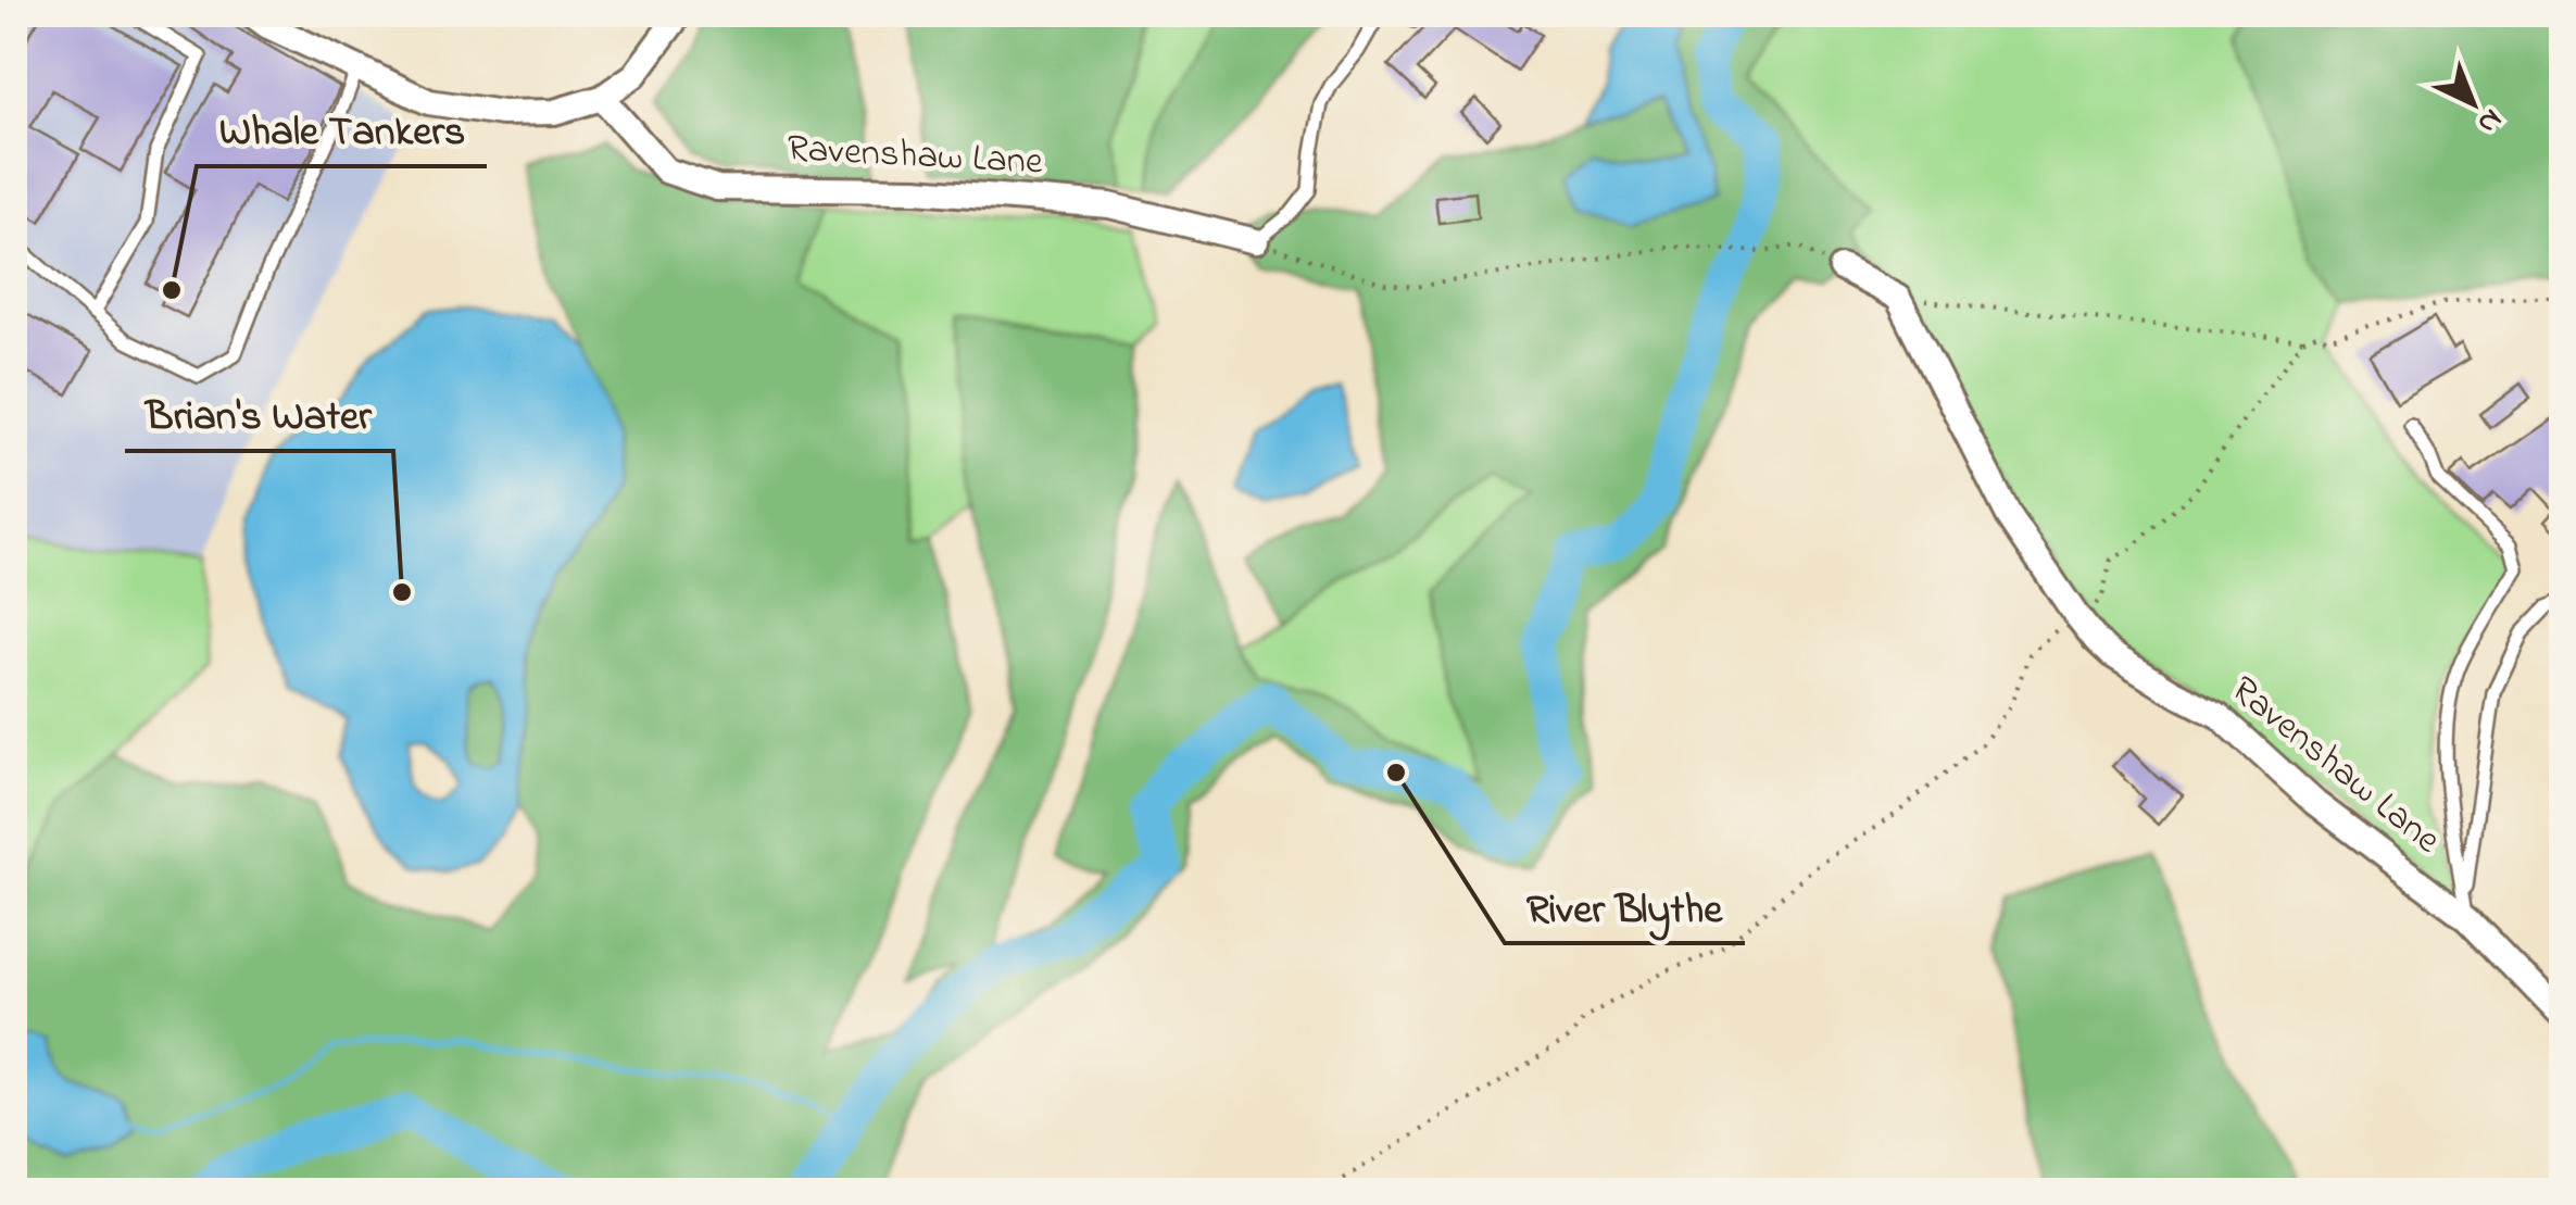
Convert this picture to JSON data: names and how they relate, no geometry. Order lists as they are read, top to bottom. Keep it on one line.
{"streets":{"street":["Ravenshaw Lane"]},"places":["Whale Tankers","Brian's Water","River Blythe"],"north":"bottom right"}
